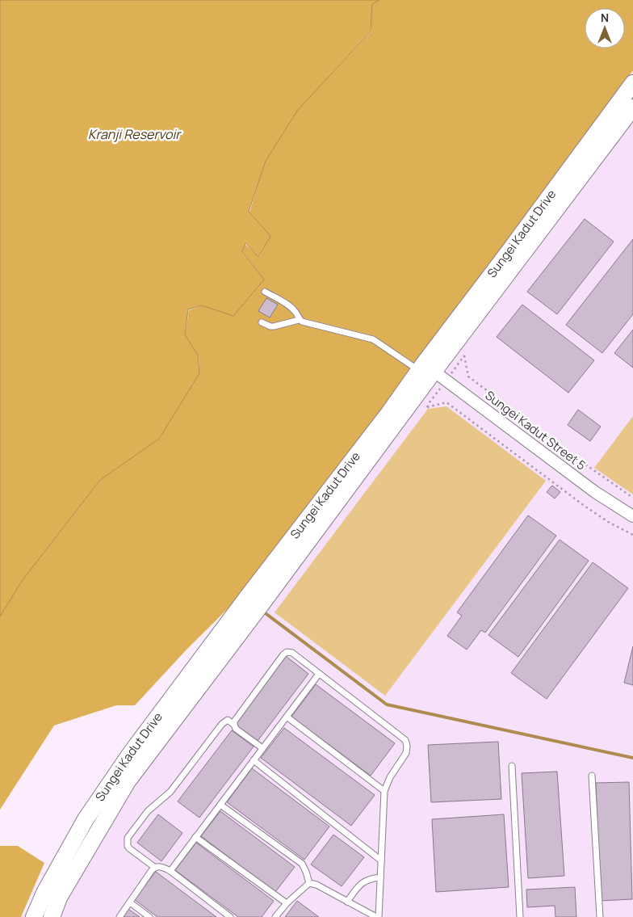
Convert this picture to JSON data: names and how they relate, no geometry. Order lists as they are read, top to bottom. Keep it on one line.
{"streets":{"main road":["Sungei Kadut Drive"],"street":["Sungei Kadut Street 5"]},"crossings":[["Sungei Kadut Drive","Sungei Kadut Street 5"]],"water":["Kranji Reservoir"],"north":"top"}
